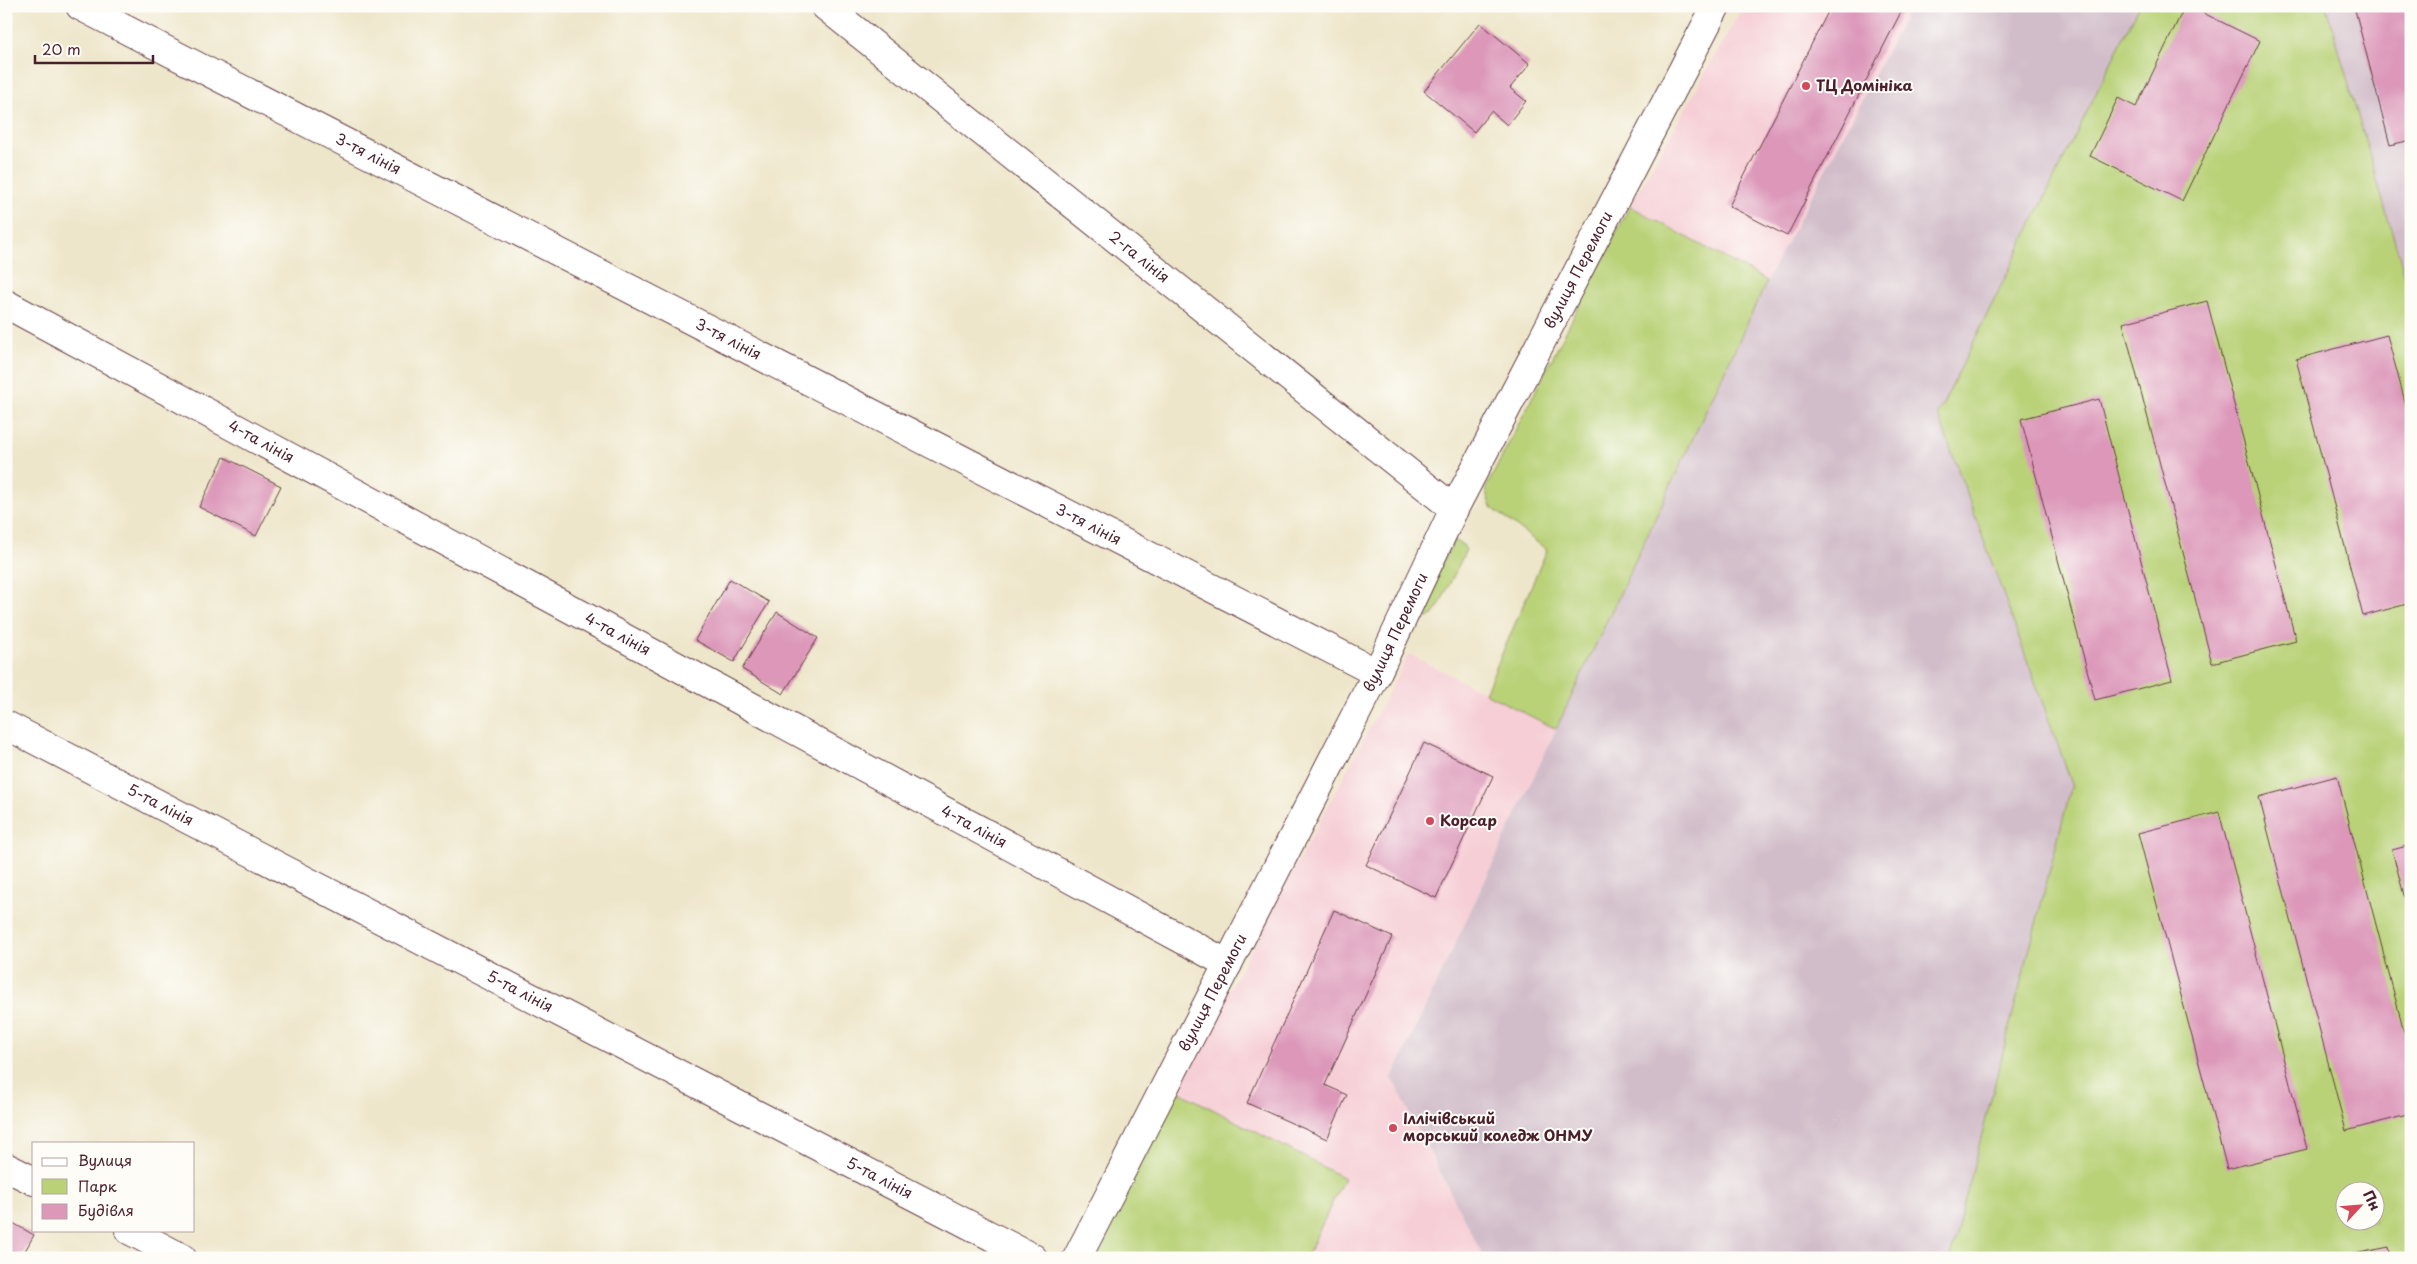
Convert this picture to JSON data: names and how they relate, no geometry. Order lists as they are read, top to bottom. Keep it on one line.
{"streets":{"street":["3-тя лінія","2-га лінія","вулиця Перемоги","4-та лінія","5-та лінія"]},"crossings":[["3-тя лінія","вулиця Перемоги"],["2-га лінія","вулиця Перемоги"],["вулиця Перемоги","4-та лінія"]],"places":["ТЦ Домініка","Корсар","Іллічівський морський коледж ОНМУ"],"legend":["Вулиця","Парк","Будівля"],"scale_bar":"20 m","north":"top right"}
